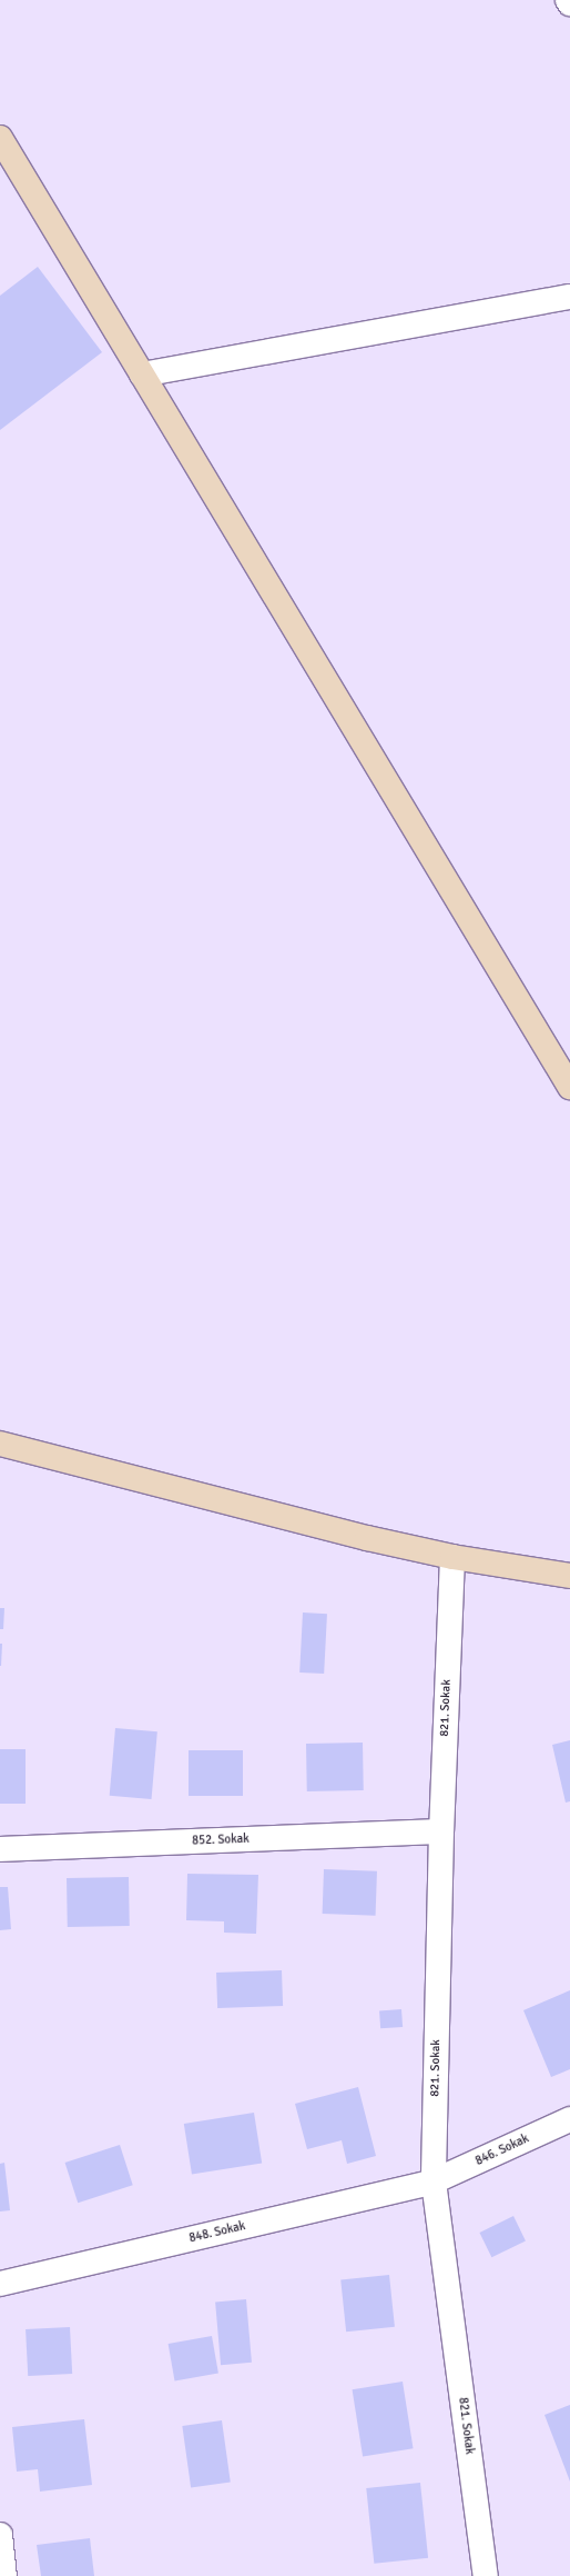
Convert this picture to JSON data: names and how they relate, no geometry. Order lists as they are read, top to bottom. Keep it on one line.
{"streets":{"street":["821. Sokak","852. Sokak","846. Sokak","848. Sokak"]},"crossings":[["821. Sokak","852. Sokak"],["821. Sokak","846. Sokak"],["821. Sokak","848. Sokak"],["846. Sokak","848. Sokak"]]}
